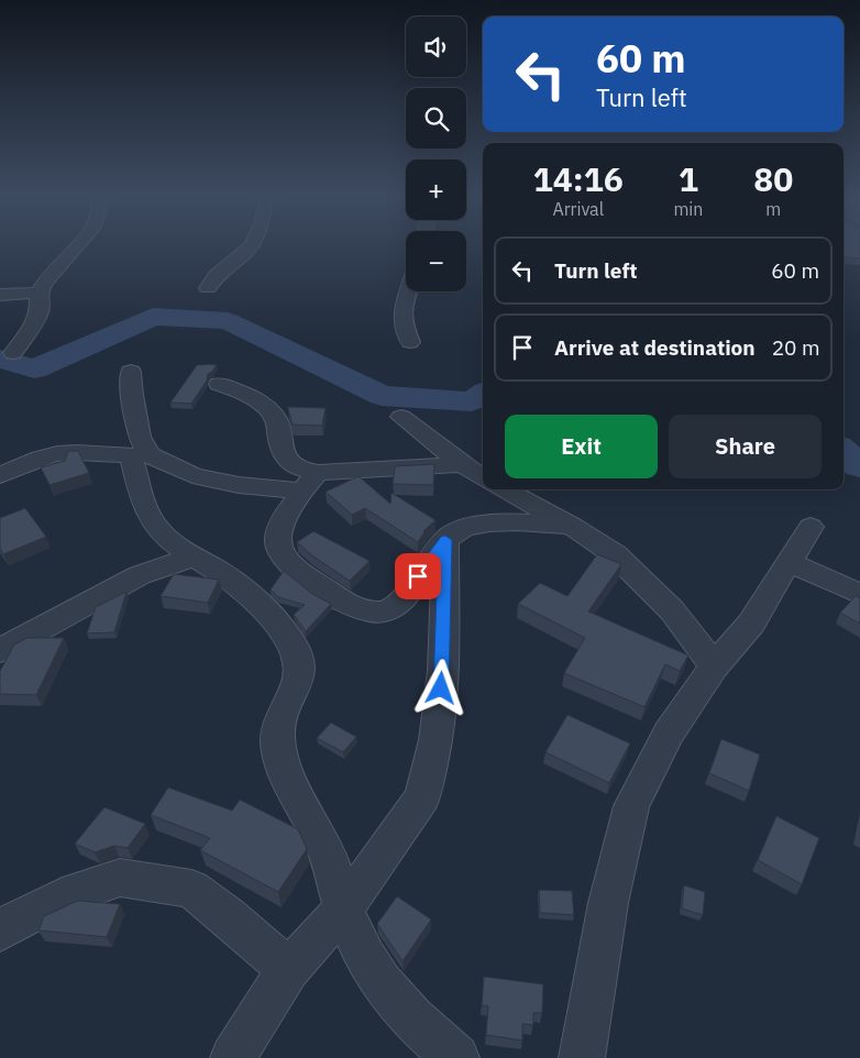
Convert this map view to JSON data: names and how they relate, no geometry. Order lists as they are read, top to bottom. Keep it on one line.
{"page":{"map_buttons":["+","−"],"turn":["60 m","Turn left"],"eta":["14:16","Arrival","1","min","80","m"],"list":[{"name":"Turn left","value":"60 m"},{"name":"Arrive at destination","value":"20 m"}],"buttons":["Exit","Share"]}}
